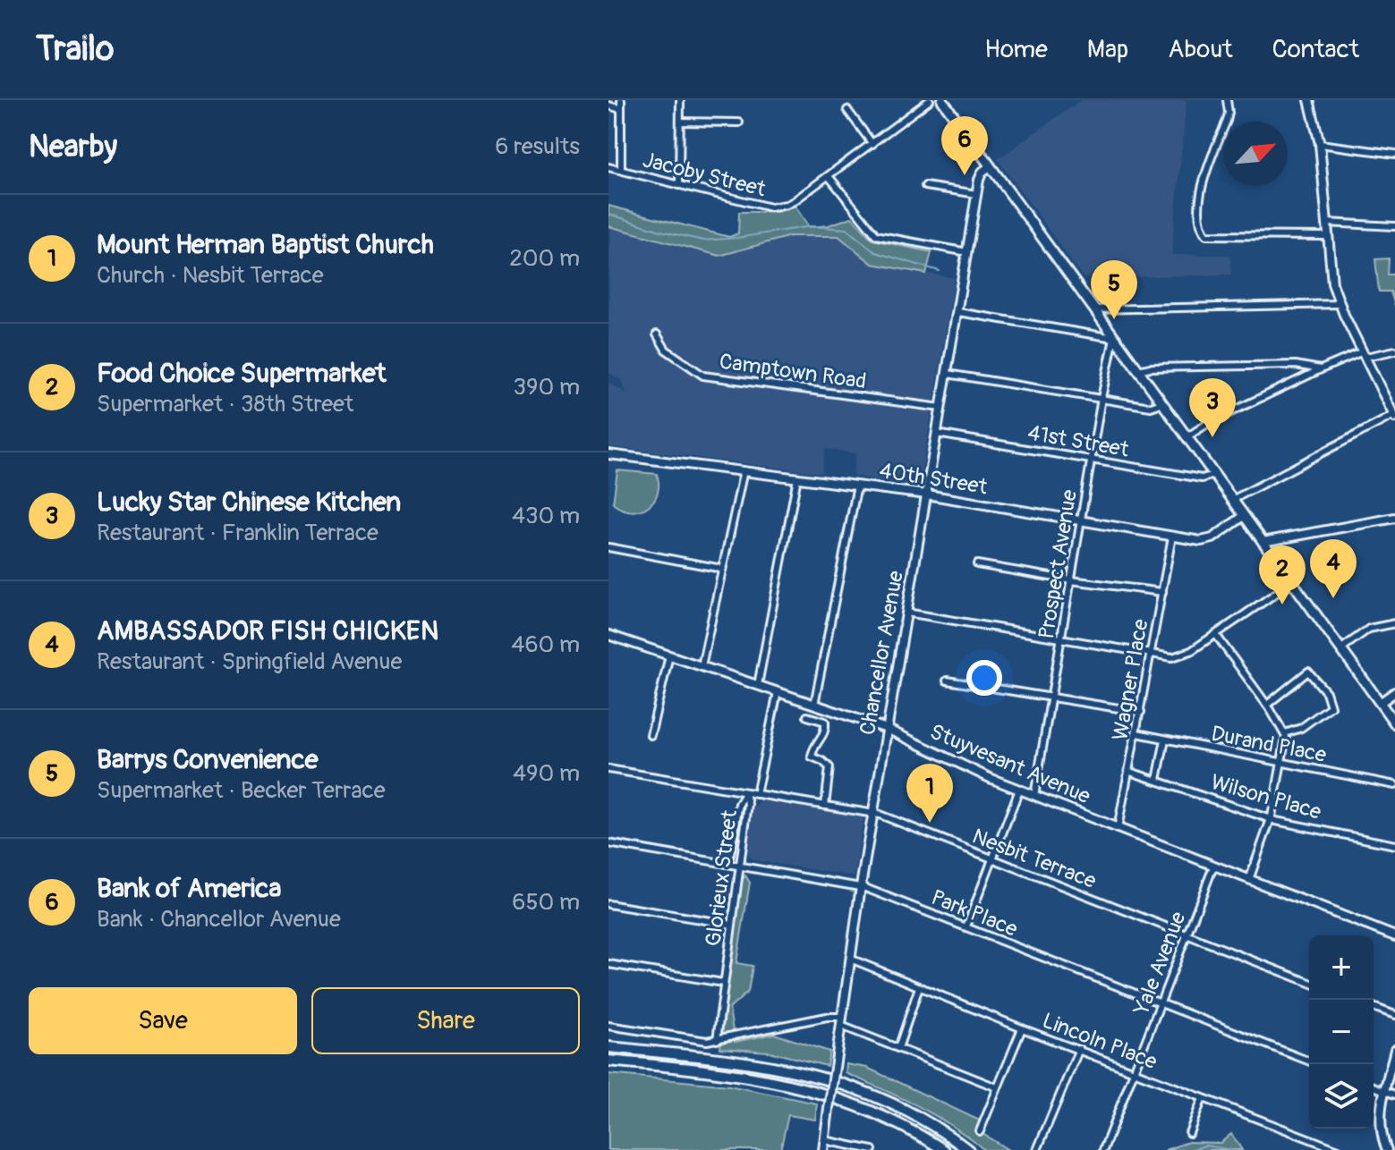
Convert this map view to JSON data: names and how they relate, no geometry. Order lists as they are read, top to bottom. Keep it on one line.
{"streets":{"main road":["40th Street","Chancellor Avenue","Stuyvesant Avenue"],"street":["Jacoby Street","Camptown Road","41st Street","Prospect Avenue","Wagner Place","Durand Place","Wilson Place","Nesbit Terrace","Glorieux Street","Park Place","Yale Avenue","Lincoln Place"]},"crossings":[["Camptown Road","Chancellor Avenue"],["41st Street","Prospect Avenue"],["41st Street","Chancellor Avenue"],["40th Street","Prospect Avenue"],["40th Street","Chancellor Avenue"],["40th Street","Wagner Place"],["Prospect Avenue","Stuyvesant Avenue"],["Chancellor Avenue","Stuyvesant Avenue"],["Chancellor Avenue","Nesbit Terrace"],["Chancellor Avenue","Park Place"],["Chancellor Avenue","Lincoln Place"],["Wagner Place","Durand Place"],["Wagner Place","Stuyvesant Avenue"],["Wagner Place","Wilson Place"],["Stuyvesant Avenue","Glorieux Street"],["Stuyvesant Avenue","Yale Avenue"],["Nesbit Terrace","Glorieux Street"],["Nesbit Terrace","Yale Avenue"],["Glorieux Street","Park Place"],["Park Place","Yale Avenue"],["Yale Avenue","Lincoln Place"]],"north":"top right","page":{"header":"Trailo","nav":["Home","Map","About","Contact"],"heading":["Nearby","6 results"],"pins":["6","5","3","4","2","1"],"list":[{"mark":"1","name":"Mount Herman Baptist Church","note":"Church · Nesbit Terrace","value":"200 m"},{"mark":"2","name":"Food Choice Supermarket","note":"Supermarket · 38th Street","value":"390 m"},{"mark":"3","name":"Lucky Star Chinese Kitchen","note":"Restaurant · Franklin Terrace","value":"430 m"},{"mark":"4","name":"AMBASSADOR FISH CHICKEN","note":"Restaurant · Springfield Avenue","value":"460 m"},{"mark":"5","name":"Barrys Convenience","note":"Supermarket · Becker Terrace","value":"490 m"},{"mark":"6","name":"Bank of America","note":"Bank · Chancellor Avenue","value":"650 m"}],"map_buttons":["+","−"],"buttons":["Save","Share"]}}
